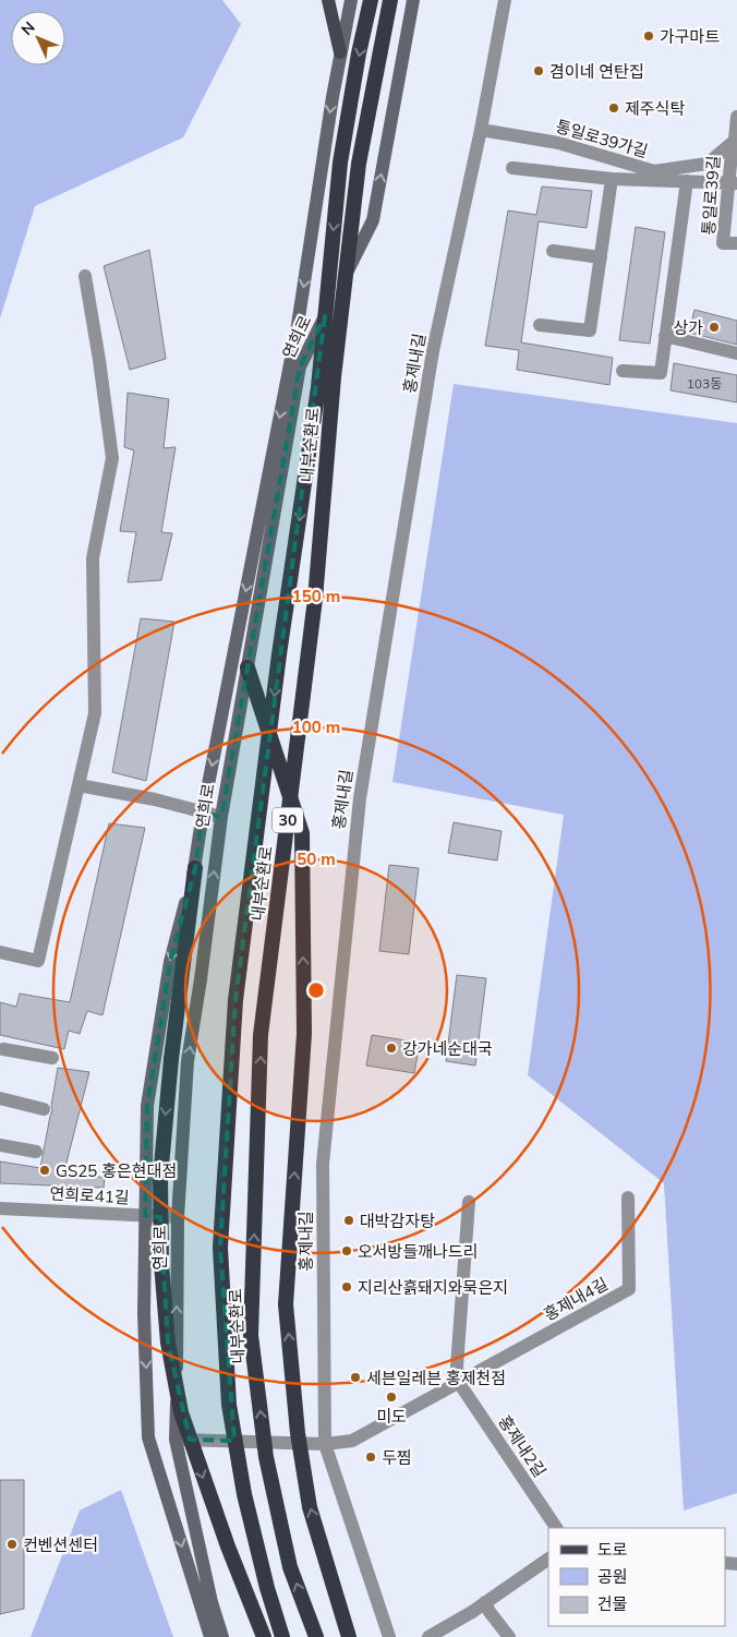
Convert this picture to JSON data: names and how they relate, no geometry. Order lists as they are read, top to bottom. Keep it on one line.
{"streets":{"highway":["내부순환로","30"],"main road":["연희로"],"street":["통일로39가길","통일로39길","홍제내길","연희로41길","홍제내4길","홍제내2길"]},"crossings":[["통일로39가길","홍제내길"],["연희로","연희로41길"],["연희로","홍제내4길"],["홍제내길","홍제내4길"],["홍제내4길","홍제내2길"]],"places":["가구마트","겸이네 연탄집","제주식탁","상가","강가네순대국","GS25 홍은현대점","대박감자탕","오서방들깨나드리","지리산흙돼지와묵은지","세븐일레븐 홍제천점","미도","두찜","컨벤션센터"],"house_numbers":["103동"],"legend":["도로","공원","건물"],"north":"top left","rings":["150 m","100 m","50 m"]}
